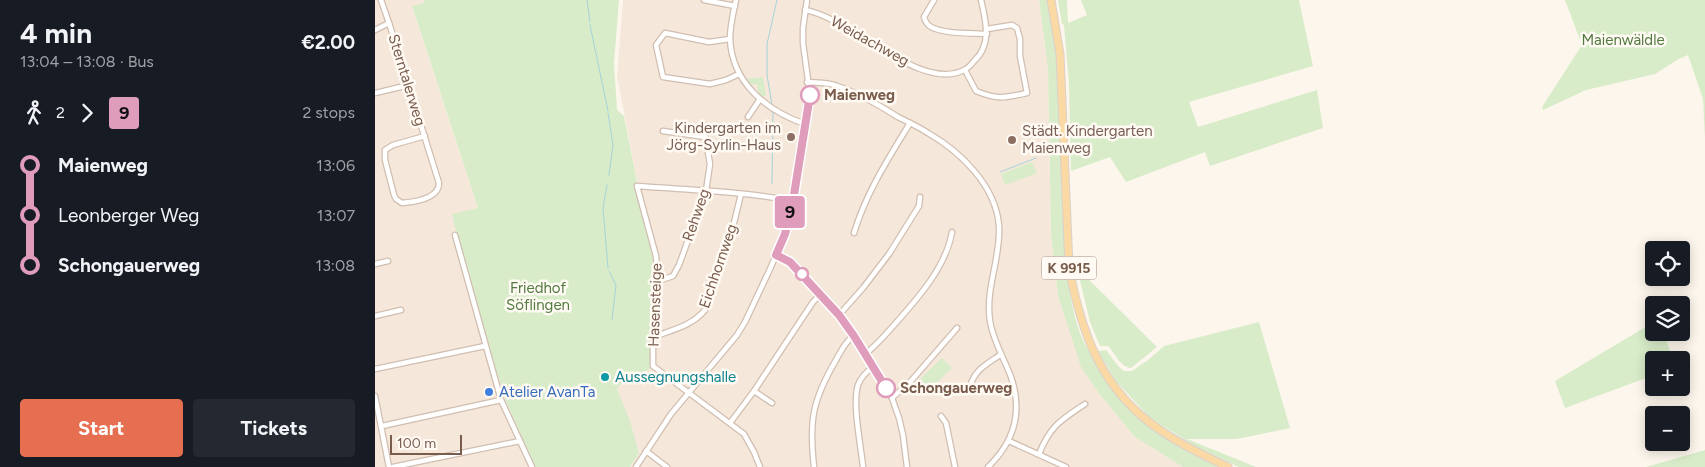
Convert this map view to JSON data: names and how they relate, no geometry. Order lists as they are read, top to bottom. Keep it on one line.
{"streets":{"main road":["K 9915"],"street":["Weidachweg","Sterntalerweg","Rehweg","Eichhornweg","Hasensteige"]},"crossings":[["Rehweg","Hasensteige"],["Eichhornweg","Hasensteige"]],"parks":["Maienwäldle","Friedhof Söflingen"],"places":["Maienweg","Kindergarten im Jörg-Syrlin-Haus","Städt. Kindergarten Maienweg","Aussegnungshalle","Schongauerweg","Atelier AvanTa"],"lines":["bus line 9"],"scale_bar":"100 m","page":{"heading":["4 min","13:04 – 13:08 · Bus","€2.00"],"on_map":"9","legs":["2","9","2 stops"],"list":[{"name":"Maienweg","value":"13:06"},{"name":"Leonberger Weg","value":"13:07"},{"name":"Schongauerweg","value":"13:08"}],"map_buttons":["+","−"],"buttons":["Start","Tickets"],"scale":"100 m"}}
